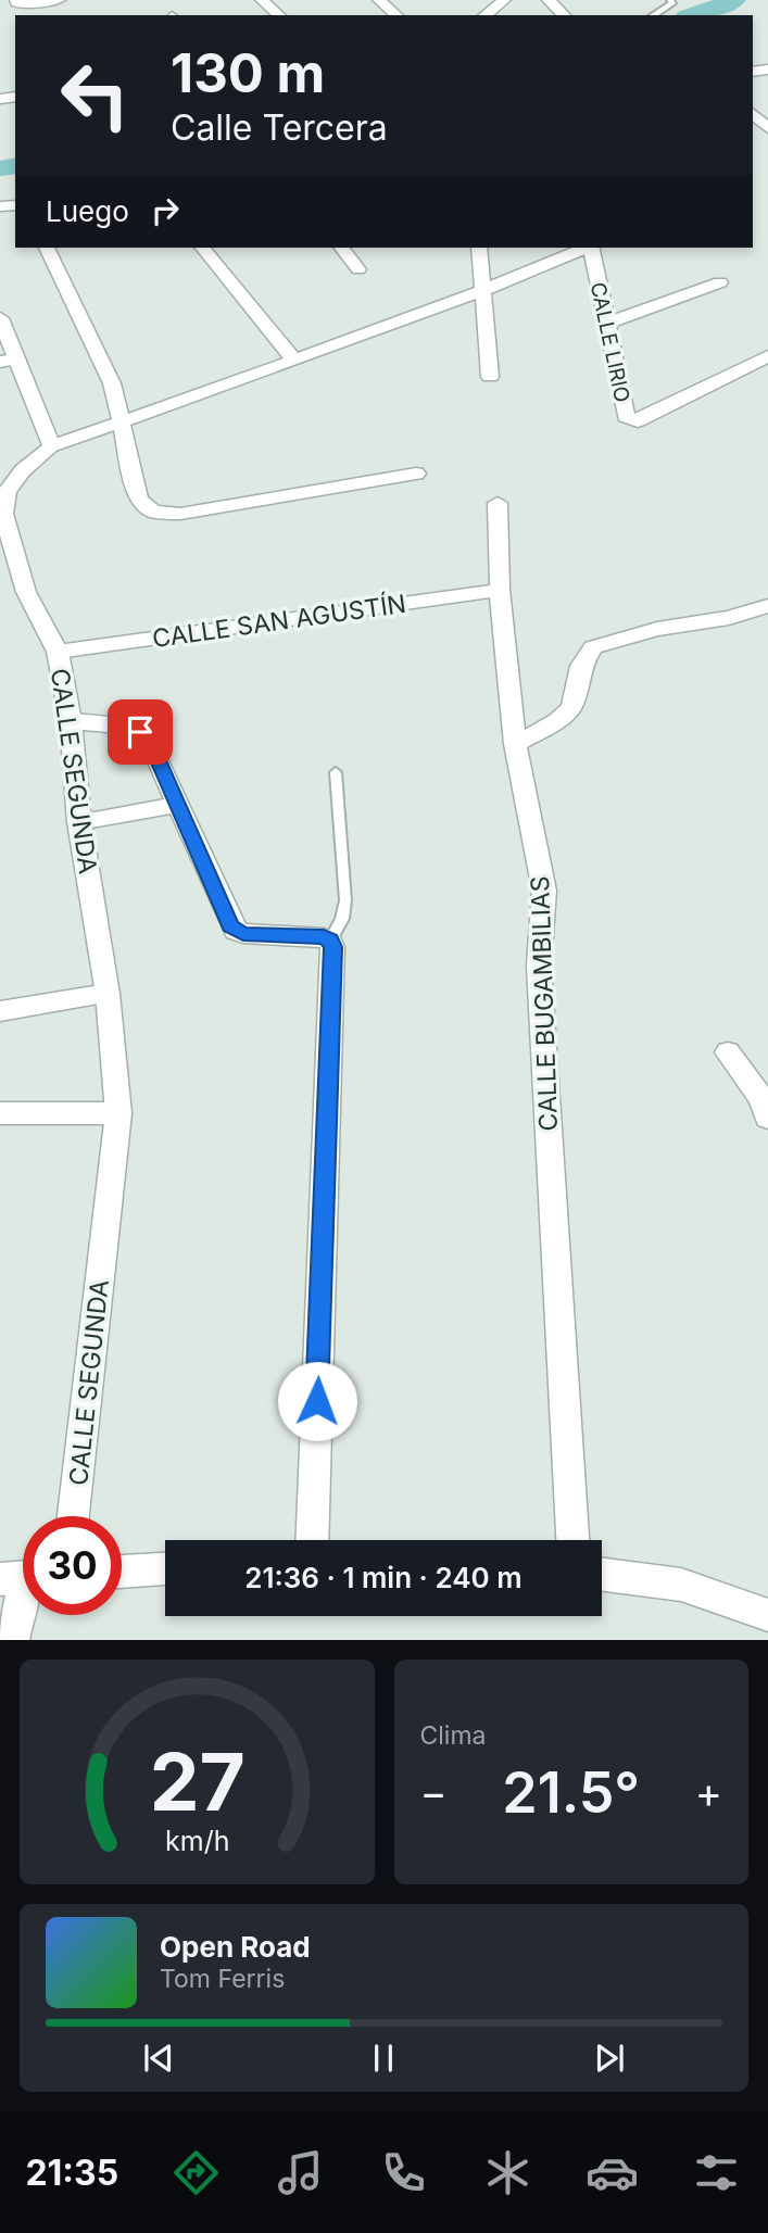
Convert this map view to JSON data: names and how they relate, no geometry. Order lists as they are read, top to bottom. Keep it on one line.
{"streets":{"street":["CALLE LIRIO","CALLE SAN AGUSTÍN","CALLE SEGUNDA","CALLE BUGAMBILIAS"]},"crossings":[["CALLE SAN AGUSTÍN","CALLE SEGUNDA"],["CALLE SAN AGUSTÍN","CALLE BUGAMBILIAS"]],"page":{"turn":["130 m","Calle Tercera"],"then":"Luego","limit":"30","trip":"21:36 · 1 min · 240 m","tile":"Clima","heat":["−","21.5°","+"],"song":["Open Road","Tom Ferris"],"tabs":"21:35","gauge":["27","km/h"]}}
